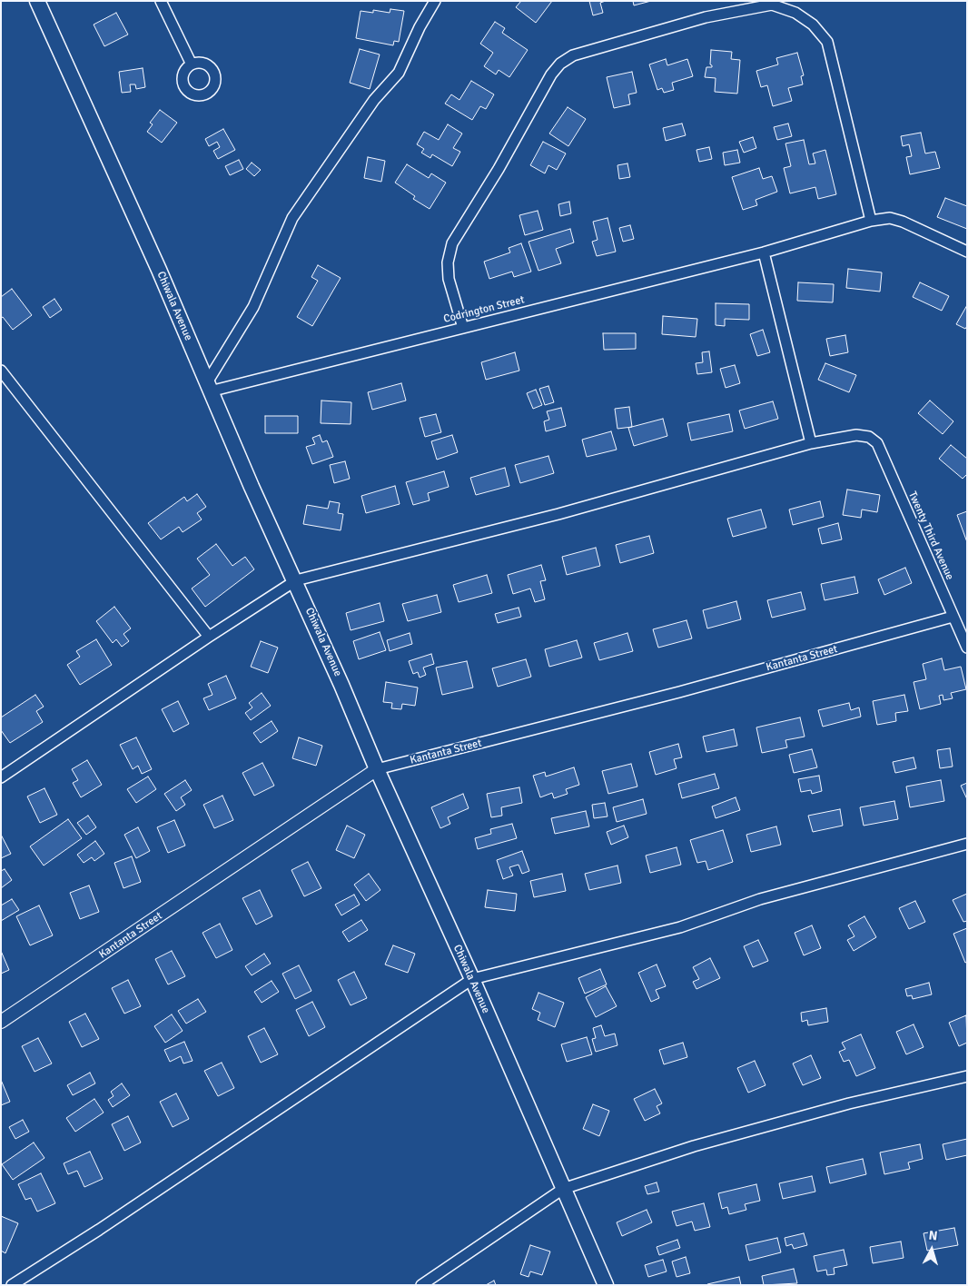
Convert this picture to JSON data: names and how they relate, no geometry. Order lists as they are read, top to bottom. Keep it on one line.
{"streets":{"main road":["Chiwala Avenue"],"street":["Codrington Street","Twenty Third Avenue","Kantanta Street"]},"crossings":[["Chiwala Avenue","Codrington Street"],["Chiwala Avenue","Kantanta Street"],["Twenty Third Avenue","Kantanta Street"]],"north":"top"}
